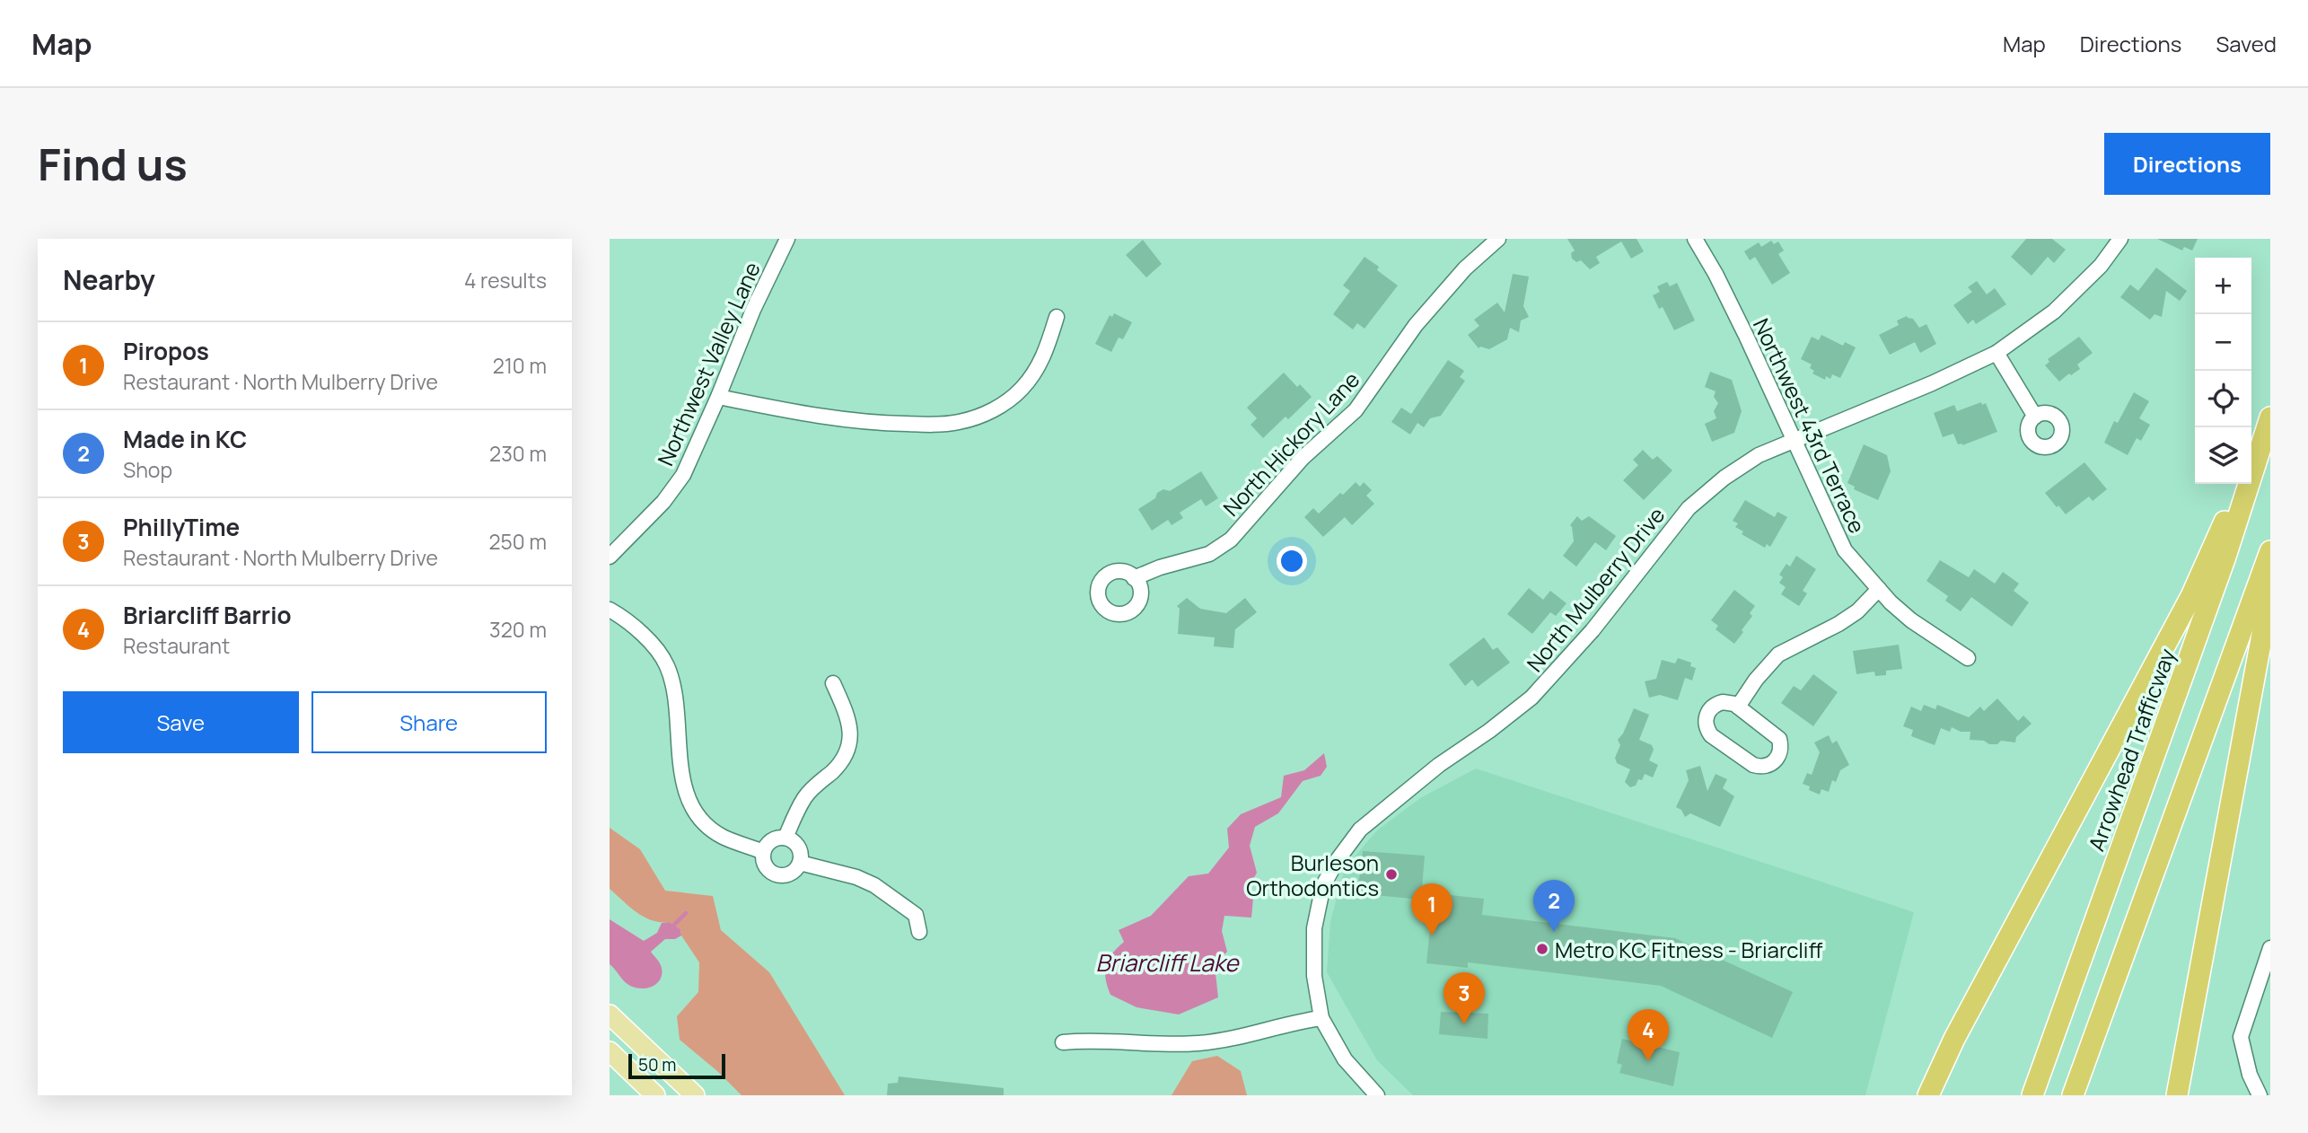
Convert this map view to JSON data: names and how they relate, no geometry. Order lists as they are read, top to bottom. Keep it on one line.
{"streets":{"highway":["Arrowhead Trafficway"],"street":["Northwest Valley Lane","Northwest 43rd Terrace","North Hickory Lane","North Mulberry Drive"]},"crossings":[["Northwest 43rd Terrace","North Mulberry Drive"]],"water":["Briarcliff Lake"],"places":["Burleson Orthodontics","Metro KC Fitness - Briarcliff"],"scale_bar":"50 m","page":{"header":"Map","nav":["Map","Directions","Saved"],"buttons":["Directions",["Save","Share"]],"title":"Find us","heading":["Nearby","4 results"],"map_buttons":["+","−"],"list":[{"mark":"1","name":"Piropos","note":"Restaurant · North Mulberry Drive","value":"210 m"},{"mark":"2","name":"Made in KC","note":"Shop","value":"230 m"},{"mark":"3","name":"PhillyTime","note":"Restaurant · North Mulberry Drive","value":"250 m"},{"mark":"4","name":"Briarcliff Barrio","note":"Restaurant","value":"320 m"}],"pins":["2","1","3","4"],"scale":"50 m"}}
